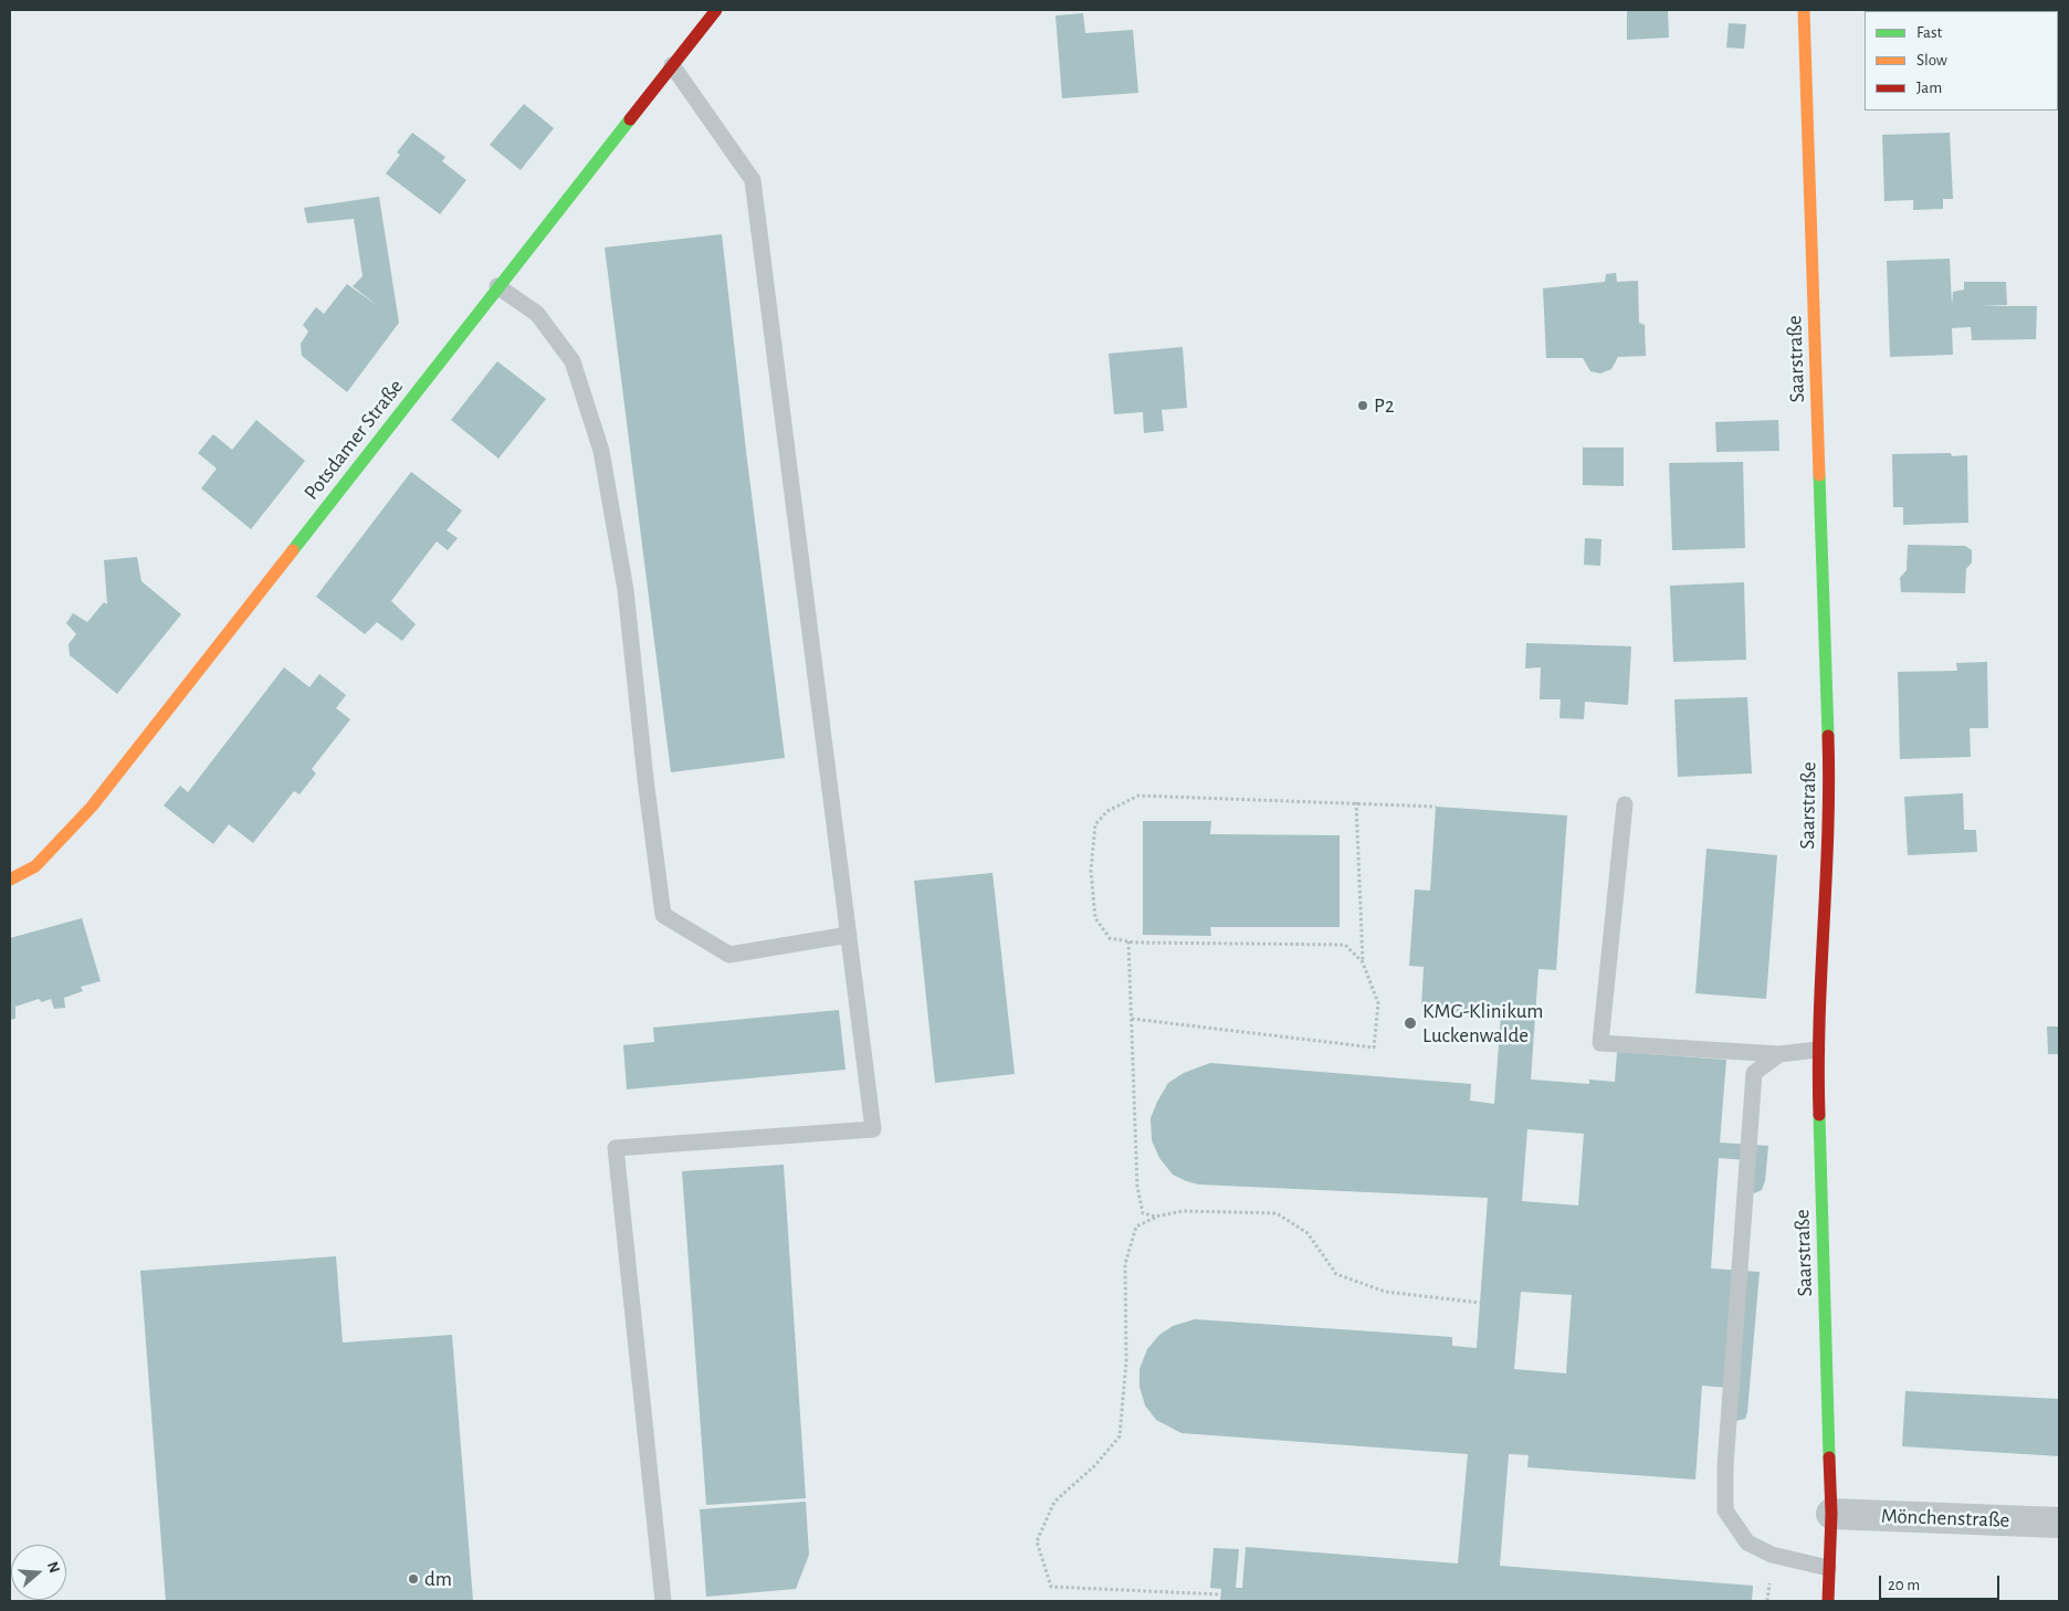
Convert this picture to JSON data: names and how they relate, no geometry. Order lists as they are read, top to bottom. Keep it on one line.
{"streets":{"street":["Saarstraße","Potsdamer Straße","Mönchenstraße"]},"crossings":[["Saarstraße","Mönchenstraße"]],"places":["P2","KMG-Klinikum Luckenwalde","dm"],"legend":["Fast","Slow","Jam"],"scale_bar":"20 m","north":"right"}
